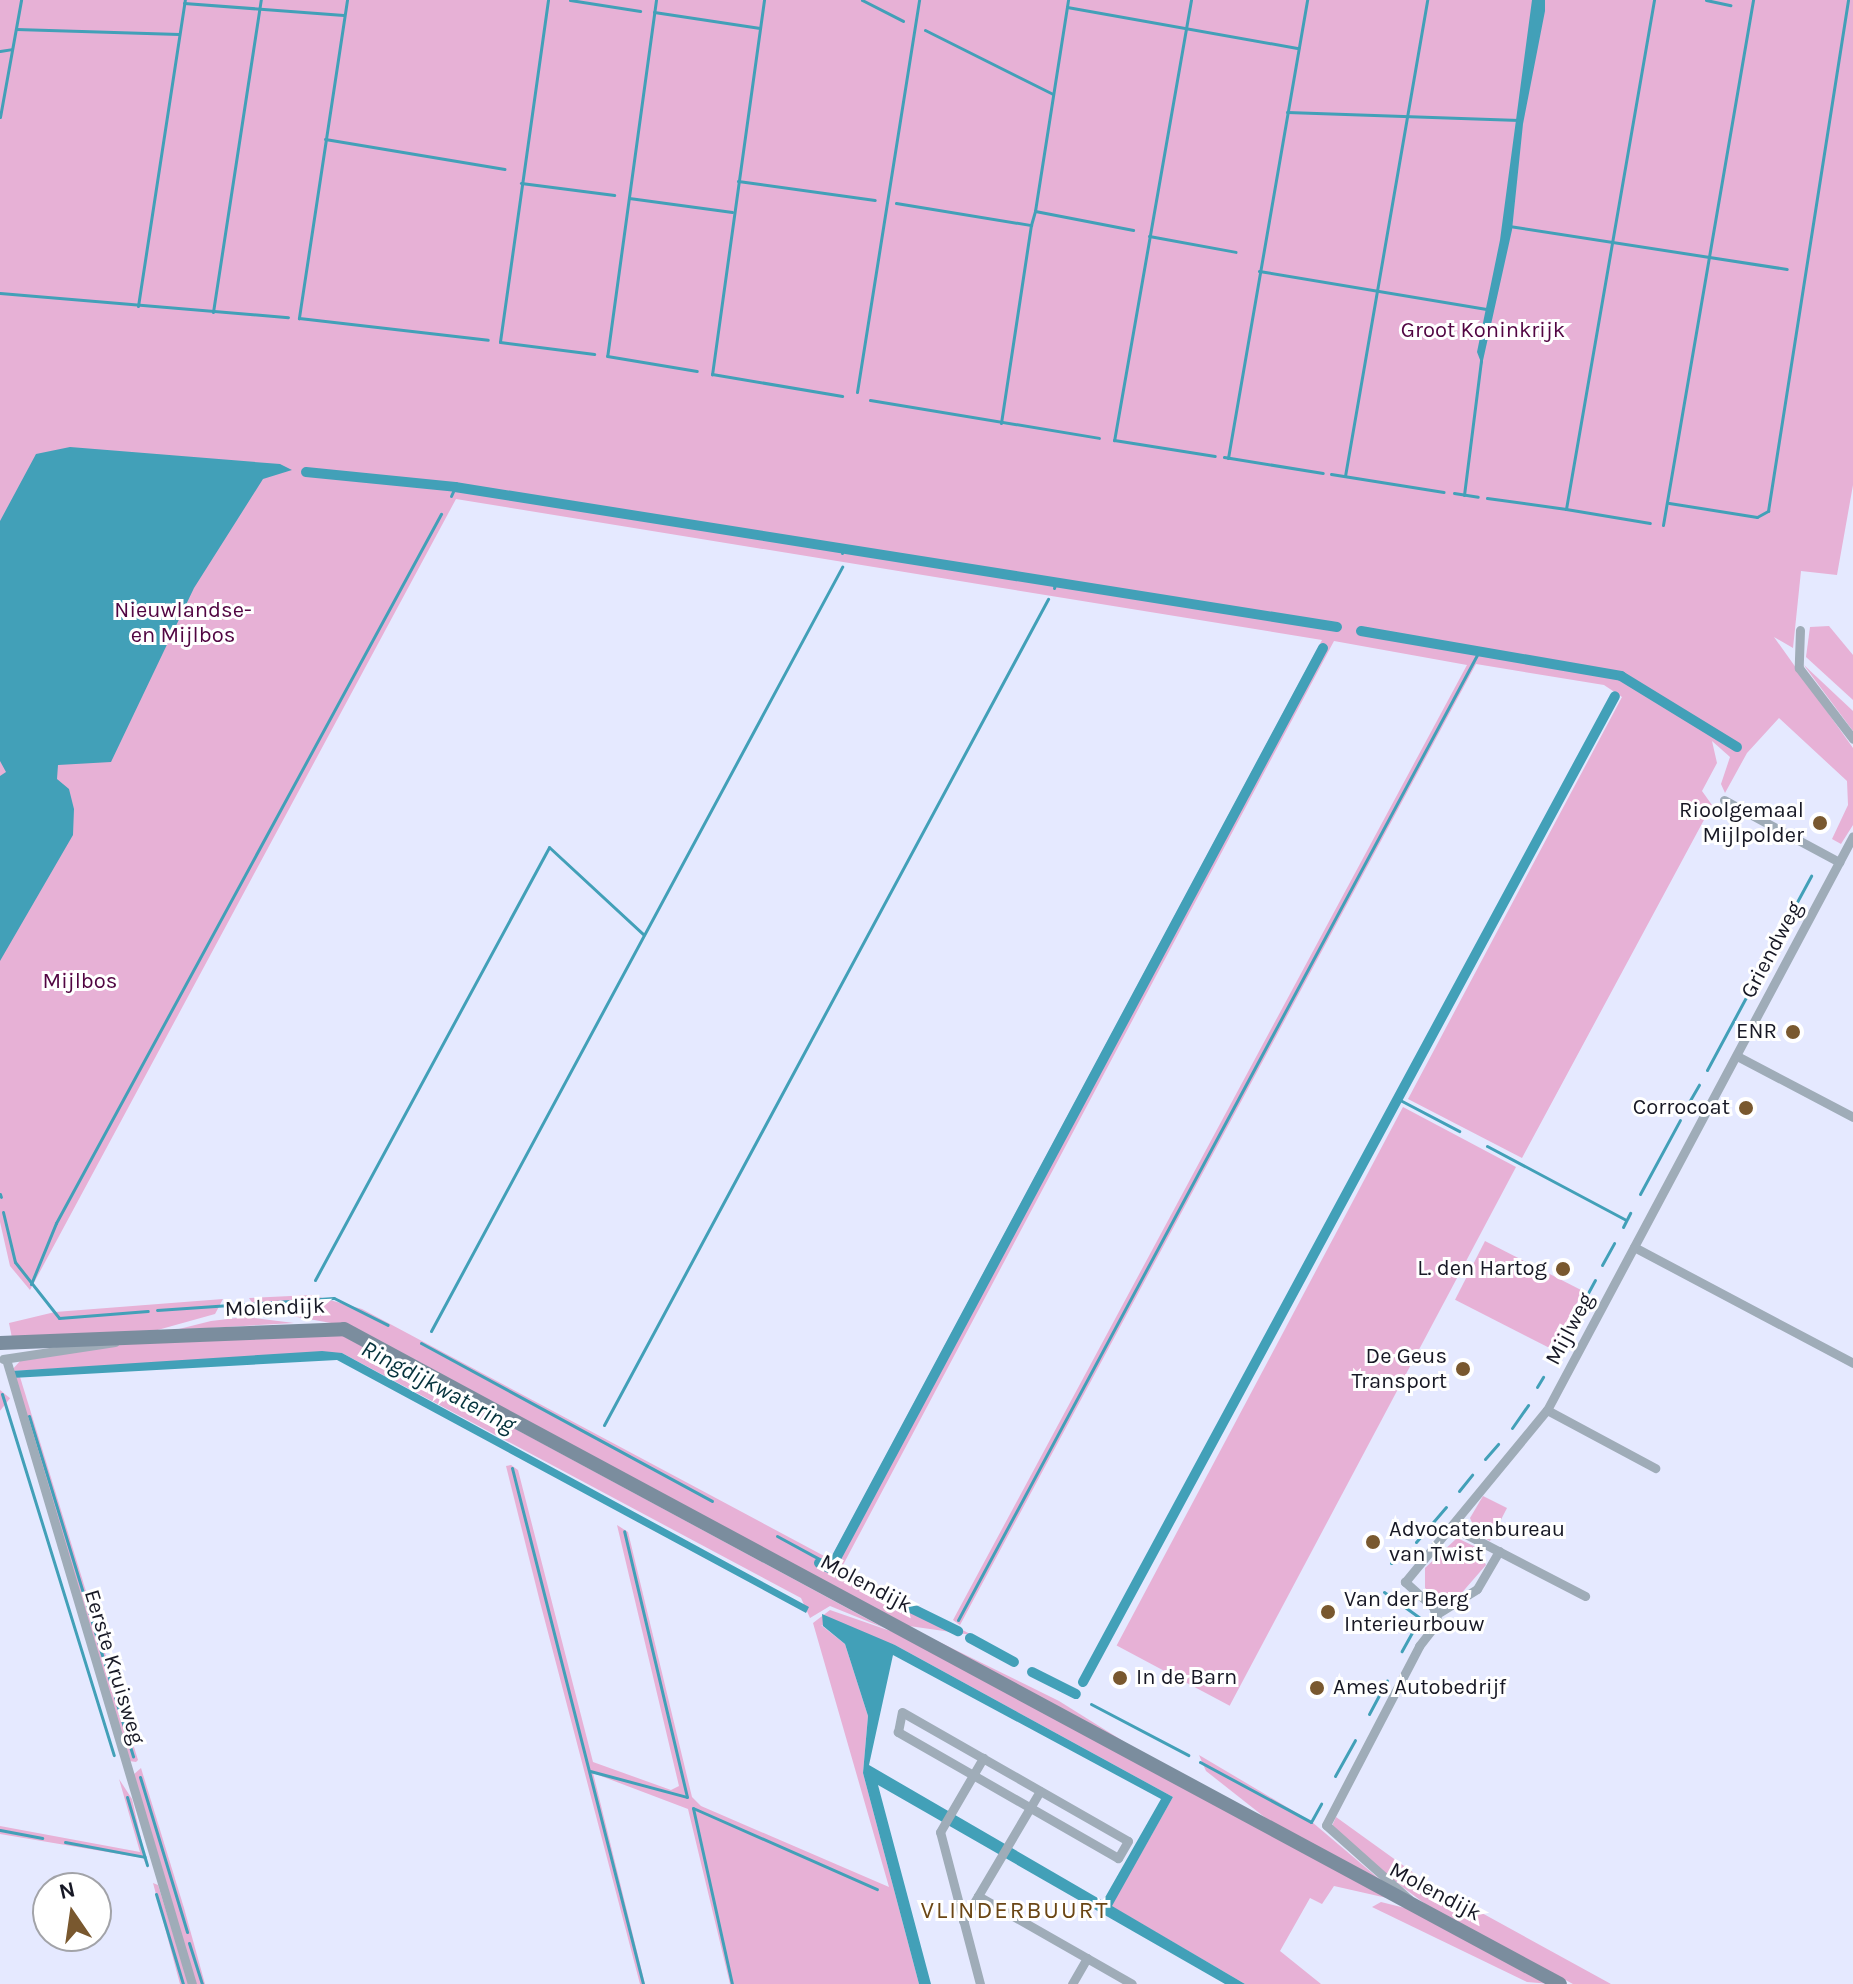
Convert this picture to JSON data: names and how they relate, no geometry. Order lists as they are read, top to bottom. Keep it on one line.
{"streets":{"street":["Griendweg","Molendijk","Mijlweg","Eerste Kruisweg"]},"crossings":[["Griendweg","Mijlweg"],["Molendijk","Eerste Kruisweg"]],"districts":["VLINDERBUURT"],"water":["Ringdijkwatering"],"parks":["Groot Koninkrijk","Nieuwlandse- en Mijlbos","Mijlbos"],"places":["Rioolgemaal Mijlpolder","ENR","Corrocoat","L. den Hartog","De Geus Transport","Advocatenbureau van Twist","Van der Berg Interieurbouw","In de Barn","Ames Autobedrijf"],"north":"top"}
